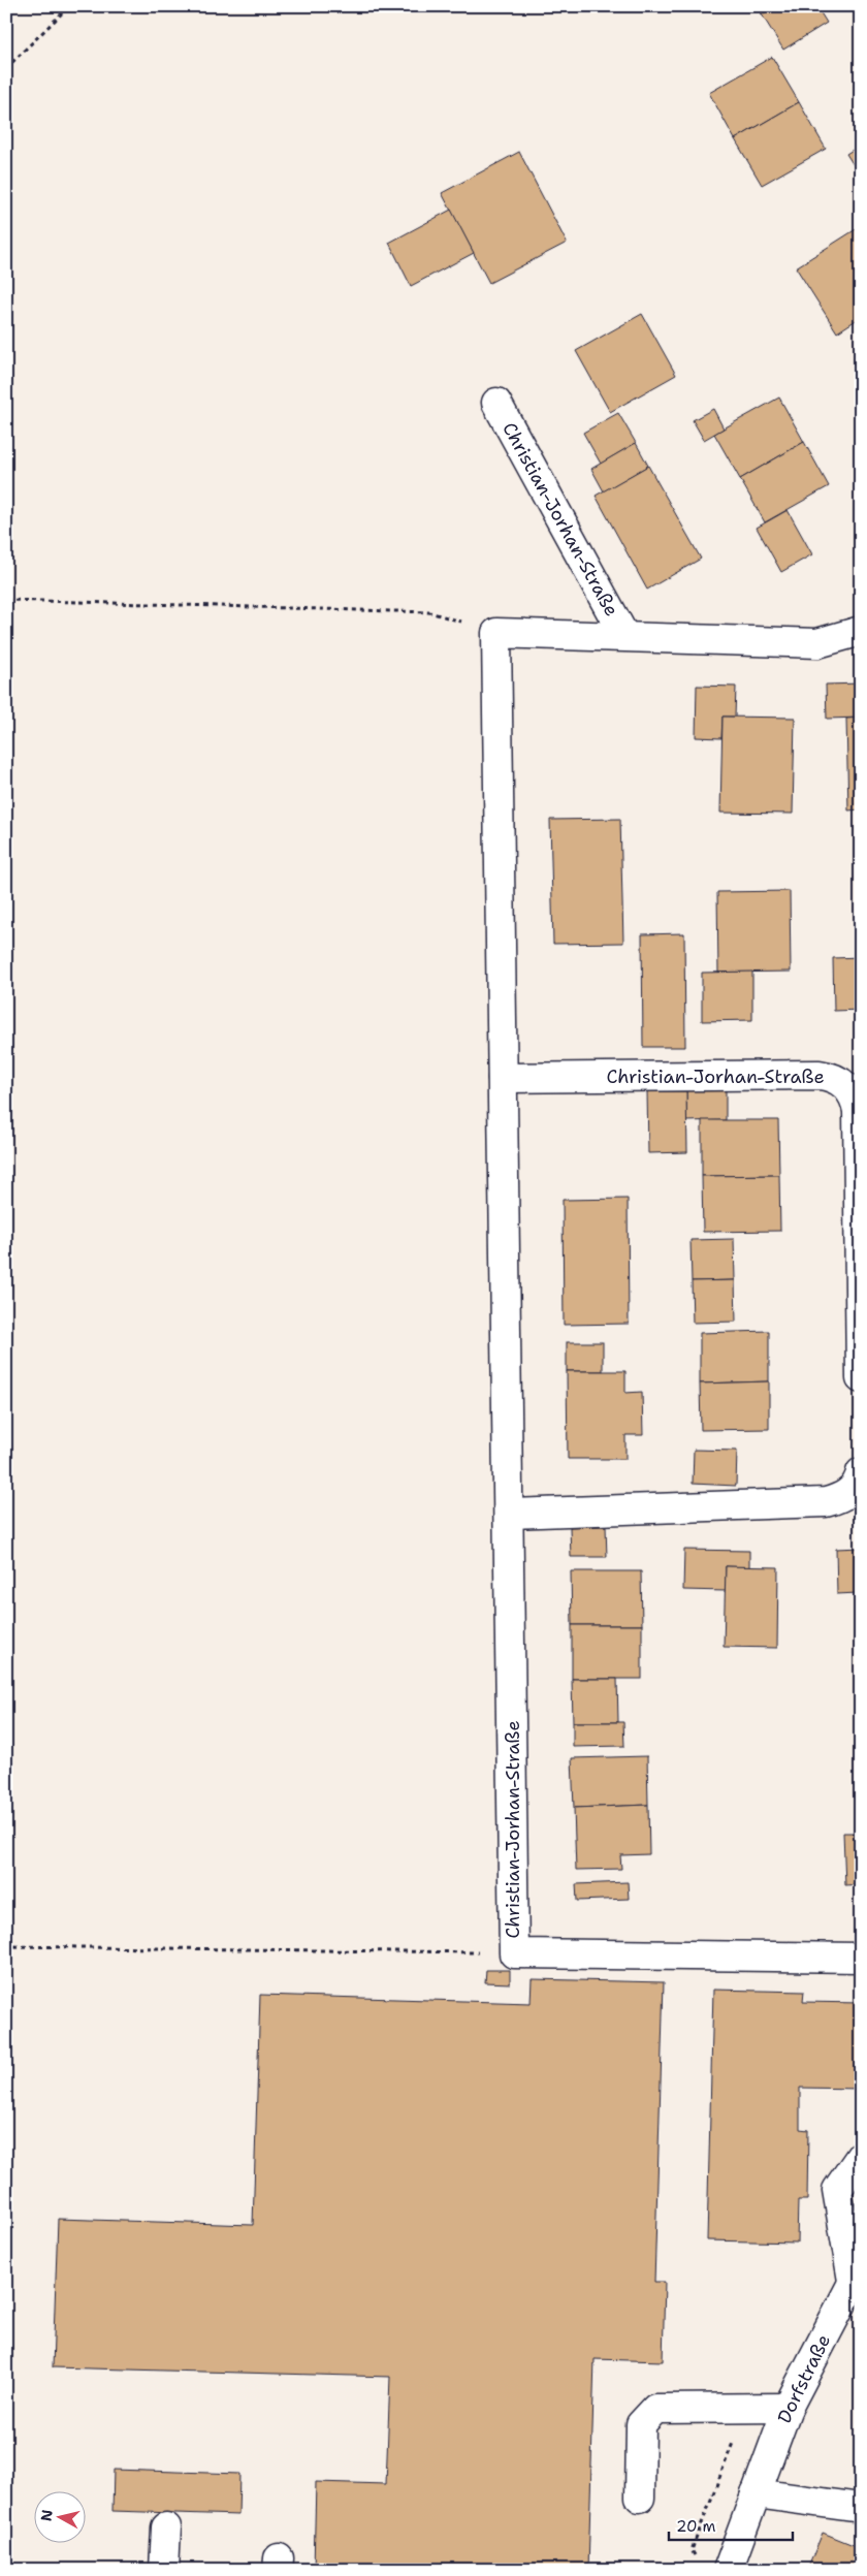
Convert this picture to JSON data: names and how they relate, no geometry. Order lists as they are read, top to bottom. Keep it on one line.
{"streets":{"street":["Christian-Jorhan-Straße","Dorfstraße"]},"scale_bar":"20 m","north":"left"}
